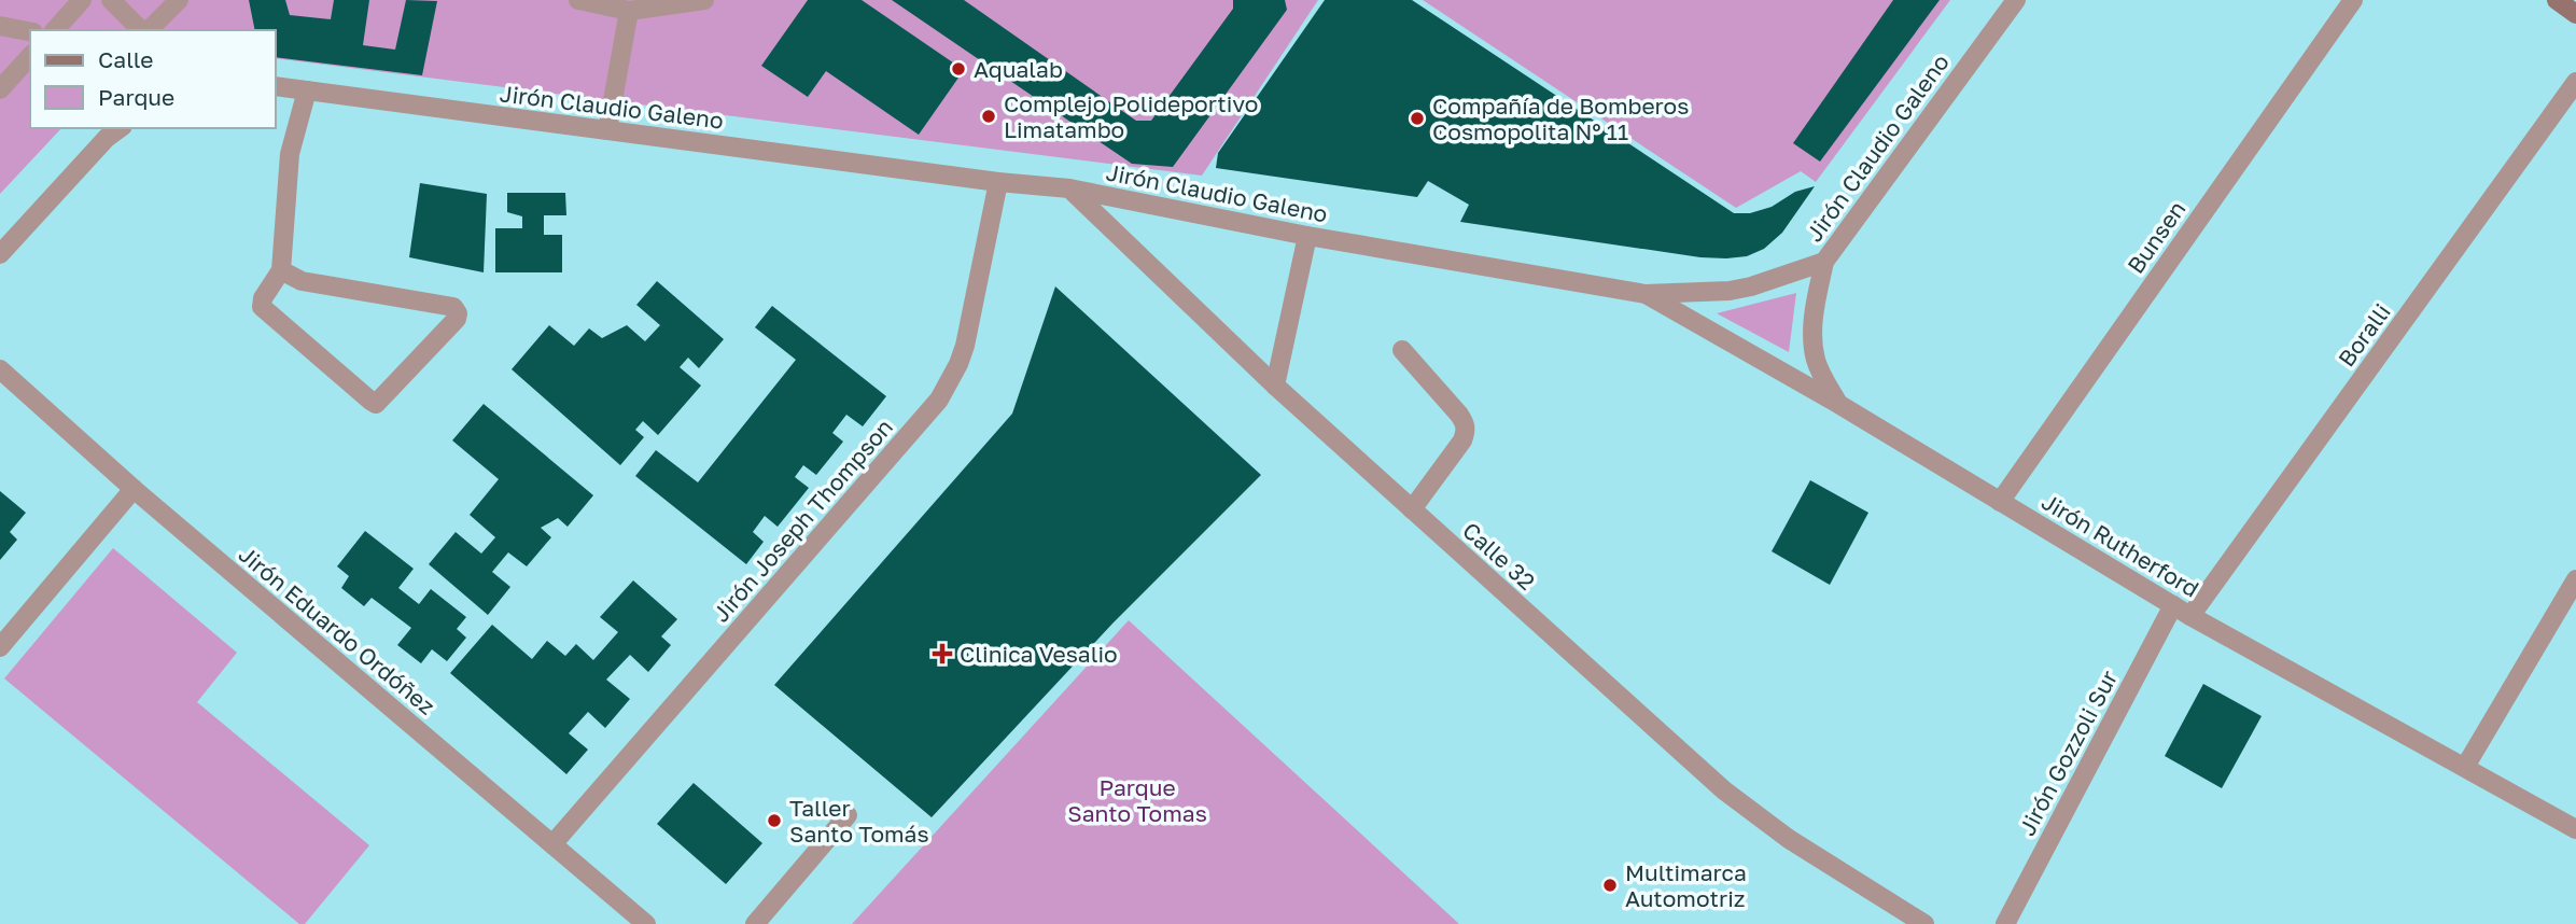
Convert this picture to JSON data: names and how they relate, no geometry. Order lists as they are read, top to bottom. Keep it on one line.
{"streets":{"street":["Jirón Claudio Galeno","Bunsen","Boralli","Jirón Joseph Thompson","Jirón Rutherford","Calle 32","Jirón Eduardo Ordóñez","Jirón Gozzoli Sur"]},"crossings":[["Jirón Claudio Galeno","Jirón Joseph Thompson"],["Jirón Claudio Galeno","Jirón Rutherford"],["Jirón Claudio Galeno","Calle 32"],["Bunsen","Jirón Rutherford"],["Boralli","Jirón Rutherford"],["Boralli","Jirón Gozzoli Sur"],["Jirón Joseph Thompson","Jirón Eduardo Ordóñez"],["Jirón Rutherford","Jirón Gozzoli Sur"]],"parks":["Parque Santo Tomas"],"places":{"other":["Aqualab","Complejo Polideportivo Limatambo","Compañía de Bomberos Cosmopolita Nº 11","Taller Santo Tomás","Multimarca Automotriz"],"health":["Clinica Vesalio"]},"legend":["Calle","Parque"]}
